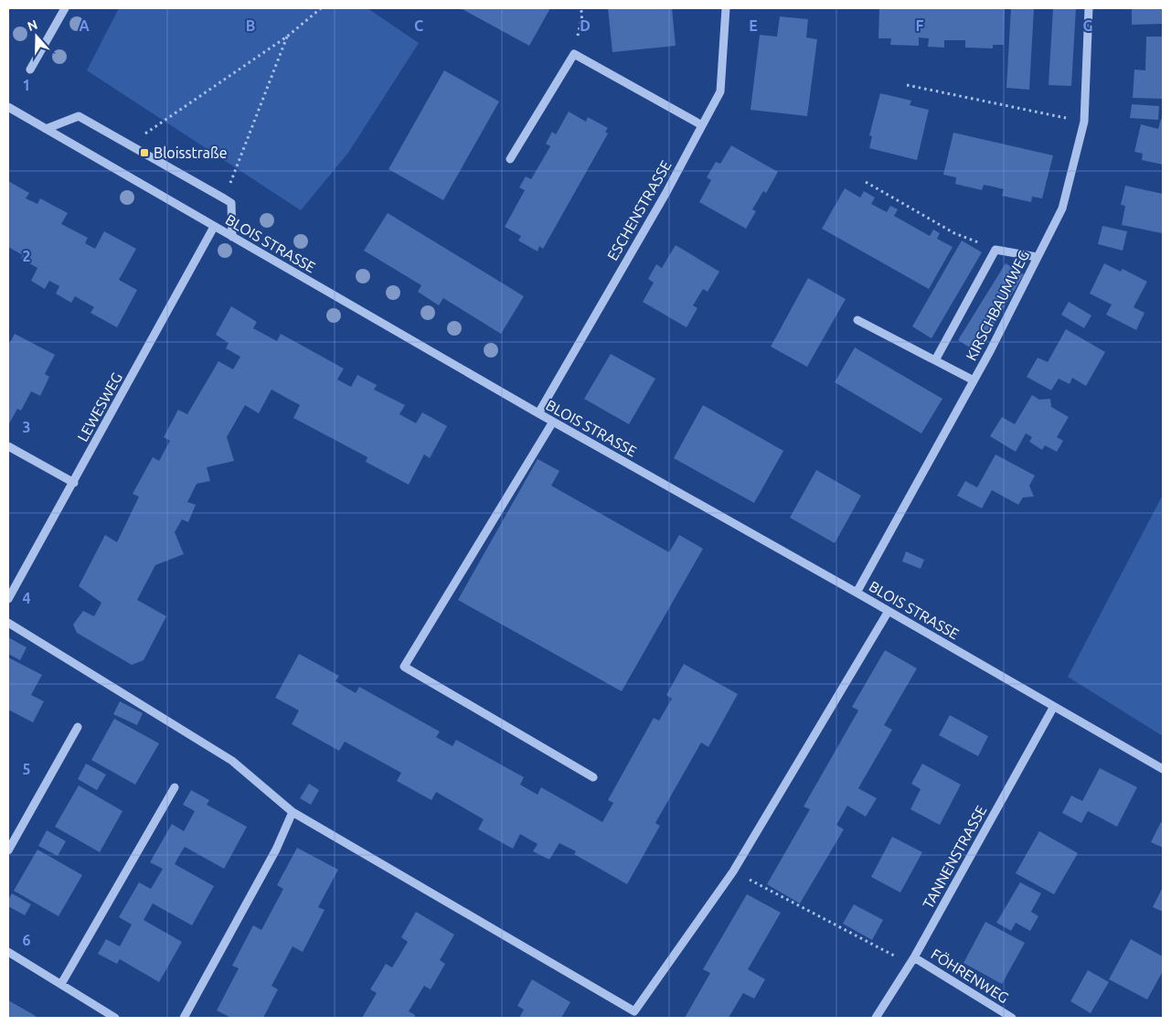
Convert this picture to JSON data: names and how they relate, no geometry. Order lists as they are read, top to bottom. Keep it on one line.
{"streets":{"street":["ESCHENSTRASSE","BLOIS STRASSE","KIRSCHBAUMWEG","LEWESWEG","TANNENSTRASSE","FÖHRENWEG"]},"crossings":[["ESCHENSTRASSE","BLOIS STRASSE"],["BLOIS STRASSE","KIRSCHBAUMWEG"],["BLOIS STRASSE","LEWESWEG"],["BLOIS STRASSE","TANNENSTRASSE"],["TANNENSTRASSE","FÖHRENWEG"]],"places":{"transit":["Bloisstraße"]},"north":"top","grid":{"columns":["A","B","C","D","E","F","G"],"rows":["1","2","3","4","5","6"]}}
